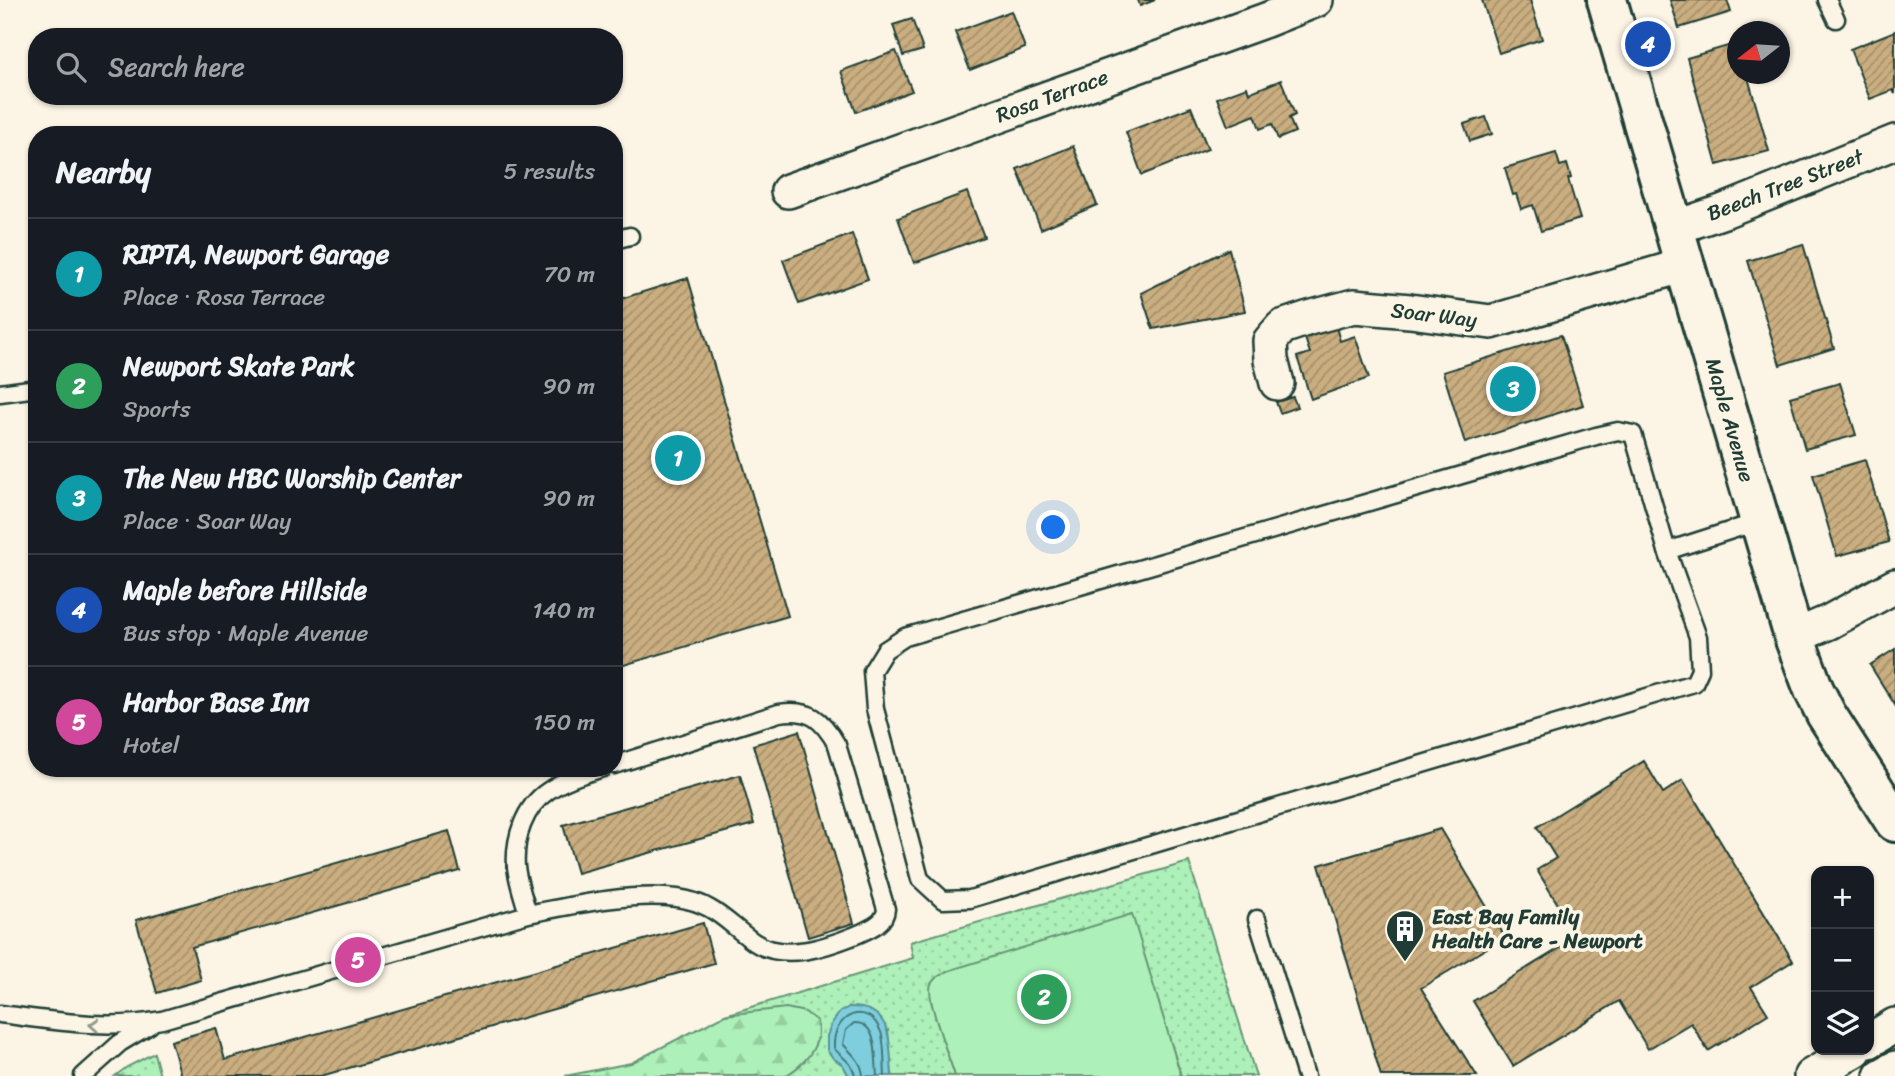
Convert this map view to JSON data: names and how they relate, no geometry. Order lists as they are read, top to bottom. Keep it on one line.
{"streets":{"street":["Rosa Terrace","Beech Tree Street","Soar Way","Maple Avenue"]},"crossings":[["Beech Tree Street","Maple Avenue"],["Soar Way","Maple Avenue"]],"places":{"building":["East Bay Family Health Care - Newport"]},"north":"left","page":{"pins":["4","3","1","5","2"],"search":"Search here","heading":["Nearby","5 results"],"list":[{"mark":"1","name":"RIPTA, Newport Garage","note":"Place · Rosa Terrace","value":"70 m"},{"mark":"2","name":"Newport Skate Park","note":"Sports","value":"90 m"},{"mark":"3","name":"The New HBC Worship Center","note":"Place · Soar Way","value":"90 m"},{"mark":"4","name":"Maple before Hillside","note":"Bus stop · Maple Avenue","value":"140 m"},{"mark":"5","name":"Harbor Base Inn","note":"Hotel","value":"150 m"}],"map_buttons":["+","−"]}}
